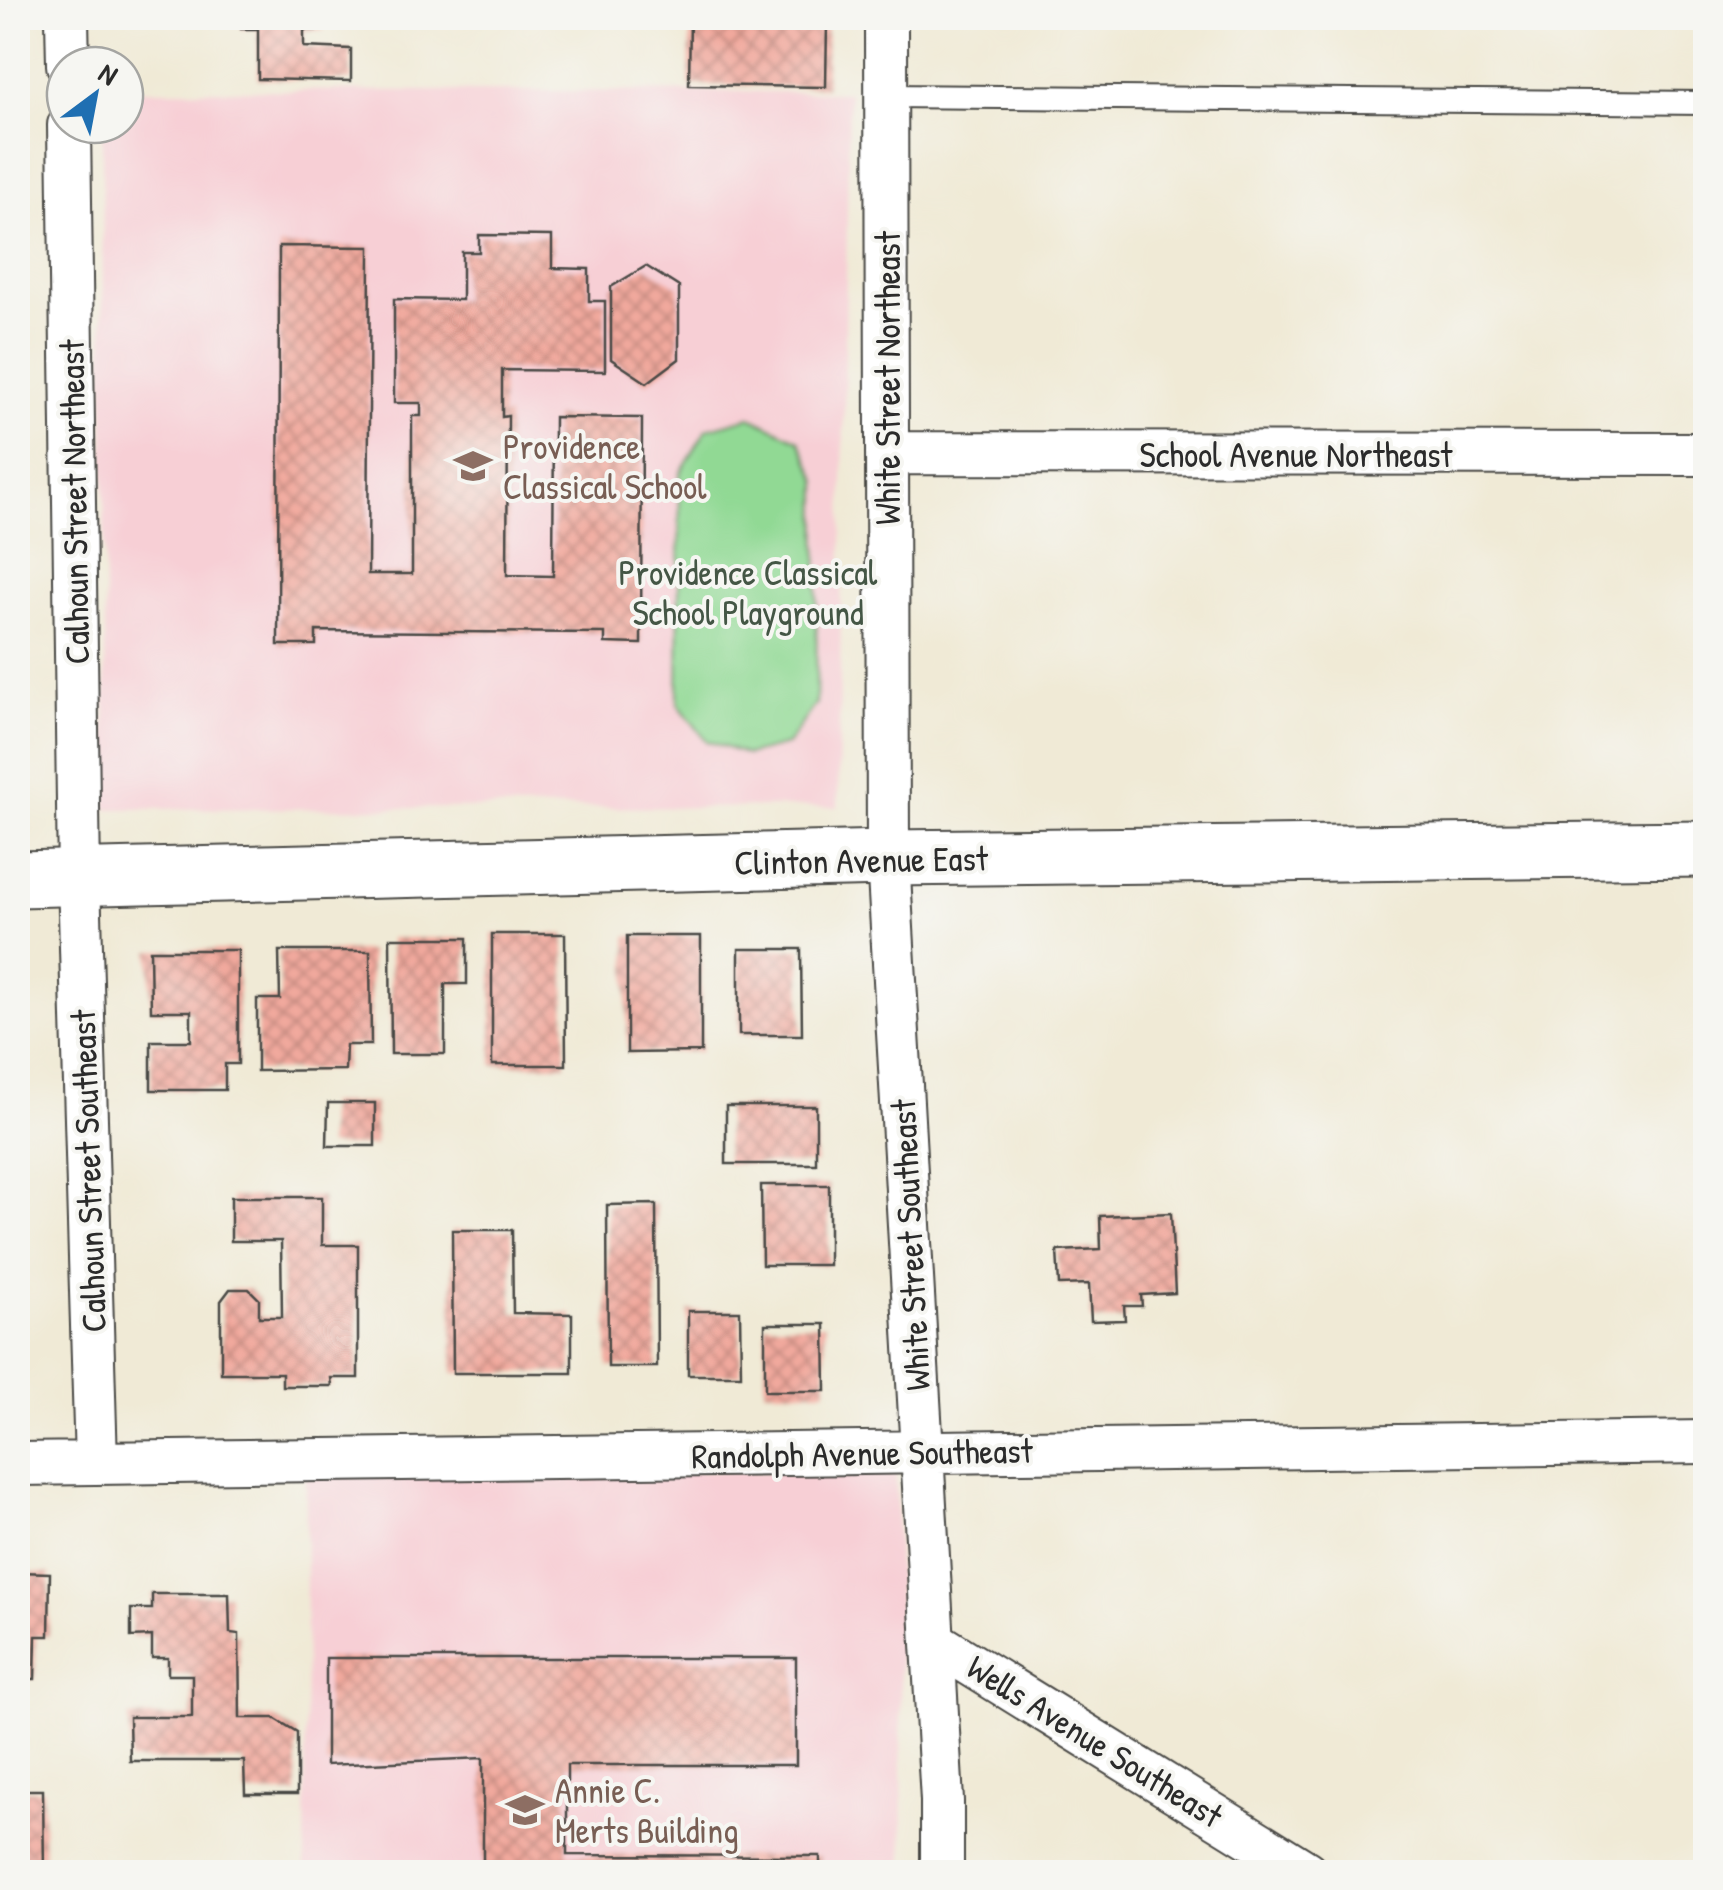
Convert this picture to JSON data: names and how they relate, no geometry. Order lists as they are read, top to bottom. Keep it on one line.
{"streets":{"street":["White Street Northeast","School Avenue Northeast","Calhoun Street Northeast","Clinton Avenue East","Calhoun Street Southeast","White Street Southeast","Randolph Avenue Southeast","Wells Avenue Southeast"]},"crossings":[["White Street Northeast","School Avenue Northeast"],["White Street Northeast","Clinton Avenue East"],["White Street Northeast","White Street Southeast"],["Calhoun Street Northeast","Clinton Avenue East"],["Calhoun Street Northeast","Calhoun Street Southeast"],["Clinton Avenue East","Calhoun Street Southeast"],["Clinton Avenue East","White Street Southeast"],["Calhoun Street Southeast","Randolph Avenue Southeast"],["White Street Southeast","Randolph Avenue Southeast"],["White Street Southeast","Wells Avenue Southeast"]],"parks":["Providence Classical School Playground"],"places":{"school or university":["Providence Classical School","Annie C. Merts Building"]},"north":"top right"}
